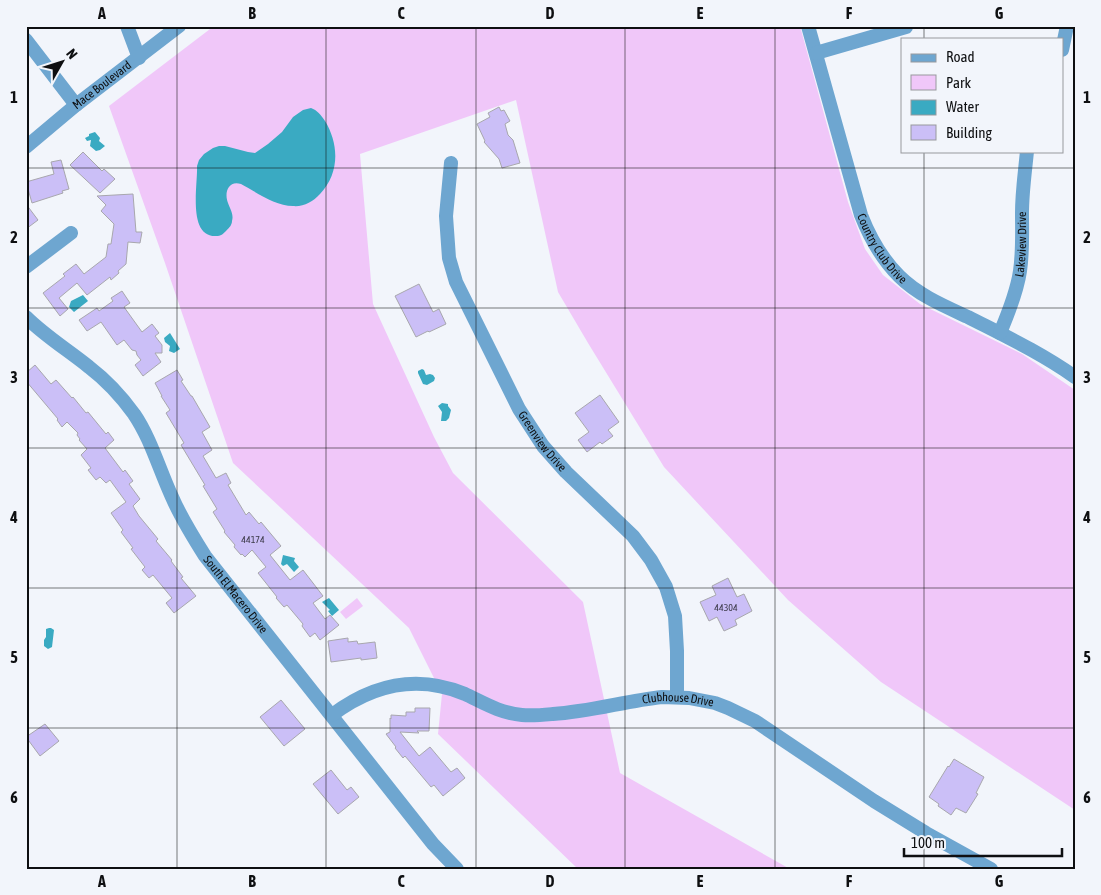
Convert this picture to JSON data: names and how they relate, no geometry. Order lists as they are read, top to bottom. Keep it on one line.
{"streets":{"street":["Mace Boulevard","Lakeview Drive","Country Club Drive","Greenview Drive","South El Macero Drive","Clubhouse Drive"]},"crossings":[["Lakeview Drive","Country Club Drive"],["Greenview Drive","Clubhouse Drive"],["South El Macero Drive","Clubhouse Drive"]],"house_numbers":["44174","44304"],"legend":["Road","Park","Water","Building"],"scale_bar":"100 m","north":"top right","grid":{"columns":["A","B","C","D","E","F","G"],"rows":["1","2","3","4","5","6"]}}
